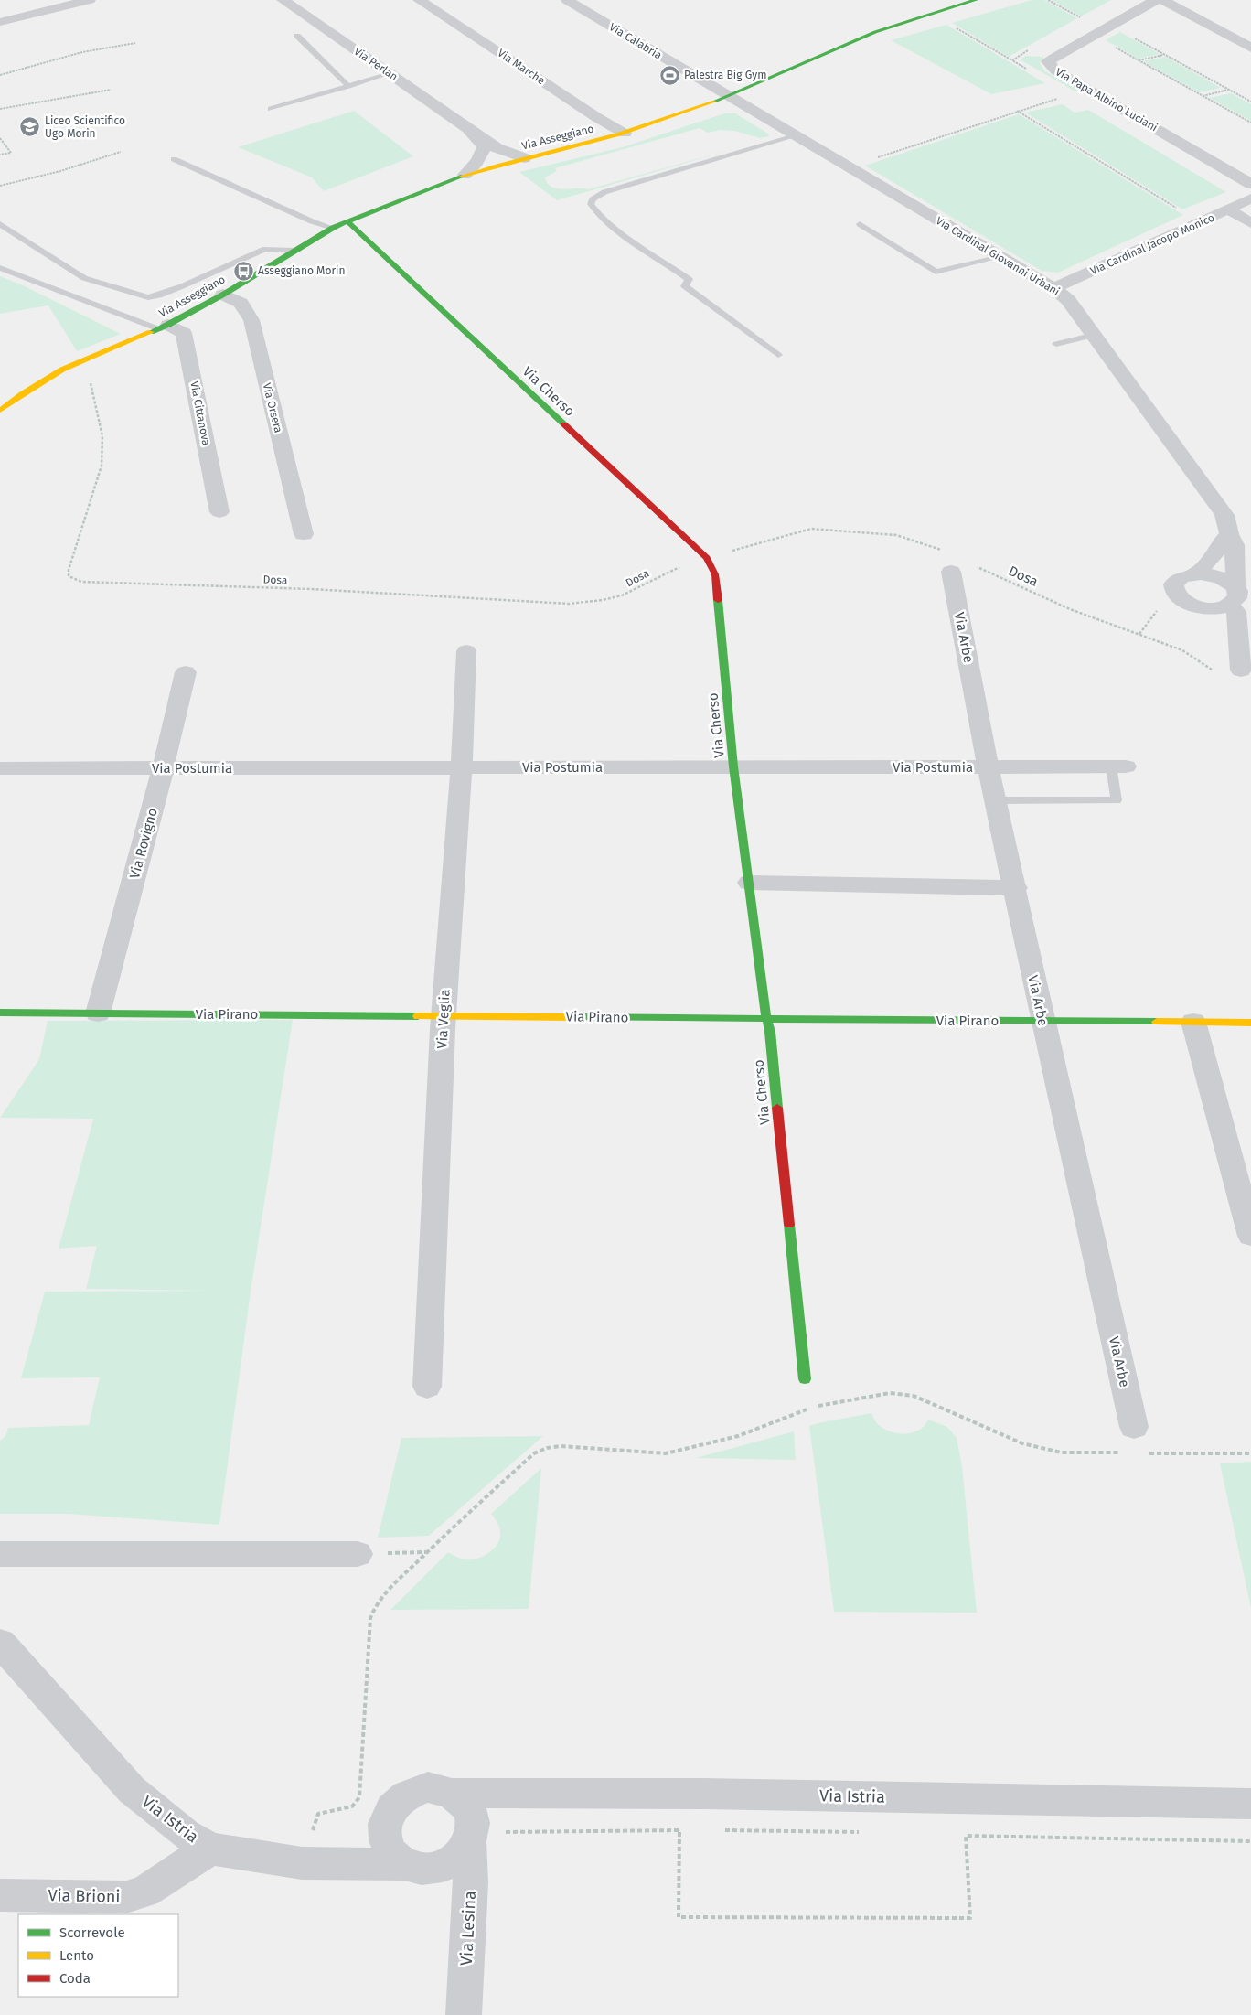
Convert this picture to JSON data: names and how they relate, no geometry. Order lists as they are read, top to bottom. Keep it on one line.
{"streets":{"street":["Via Calabria","Via Perlan","Via Marche","Via Papa Albino Luciani","Via Asseggiano","Via Cardinal Jacopo Monico","Via Cardinal Giovanni Urbani","Via Cherso","Via Orsera","Via Cittanova","Via Arbe","Via Postumia","Via Rovigno","Via Pirano","Via Veglia","Via Istria","Via Brioni","Via Lesina"],"path":["Dosa"]},"crossings":[["Via Calabria","Via Asseggiano"],["Via Calabria","Via Cardinal Giovanni Urbani"],["Via Perlan","Via Asseggiano"],["Via Marche","Via Asseggiano"],["Via Asseggiano","Via Cardinal Giovanni Urbani"],["Via Asseggiano","Via Cherso"],["Via Asseggiano","Via Orsera"],["Via Asseggiano","Via Cittanova"],["Via Cardinal Jacopo Monico","Via Cardinal Giovanni Urbani"],["Via Cherso","Via Postumia"],["Via Cherso","Via Pirano"],["Dosa","Via Arbe"],["Via Arbe","Via Postumia"],["Via Arbe","Via Pirano"],["Via Postumia","Via Rovigno"],["Via Postumia","Via Veglia"],["Via Rovigno","Via Pirano"],["Via Pirano","Via Veglia"],["Via Istria","Via Brioni"],["Via Istria","Via Lesina"]],"places":{"sports":["Palestra Big Gym"],"school or university":["Liceo Scientifico Ugo Morin"],"bus stop":["Asseggiano Morin"]},"legend":["Scorrevole","Lento","Coda"]}
